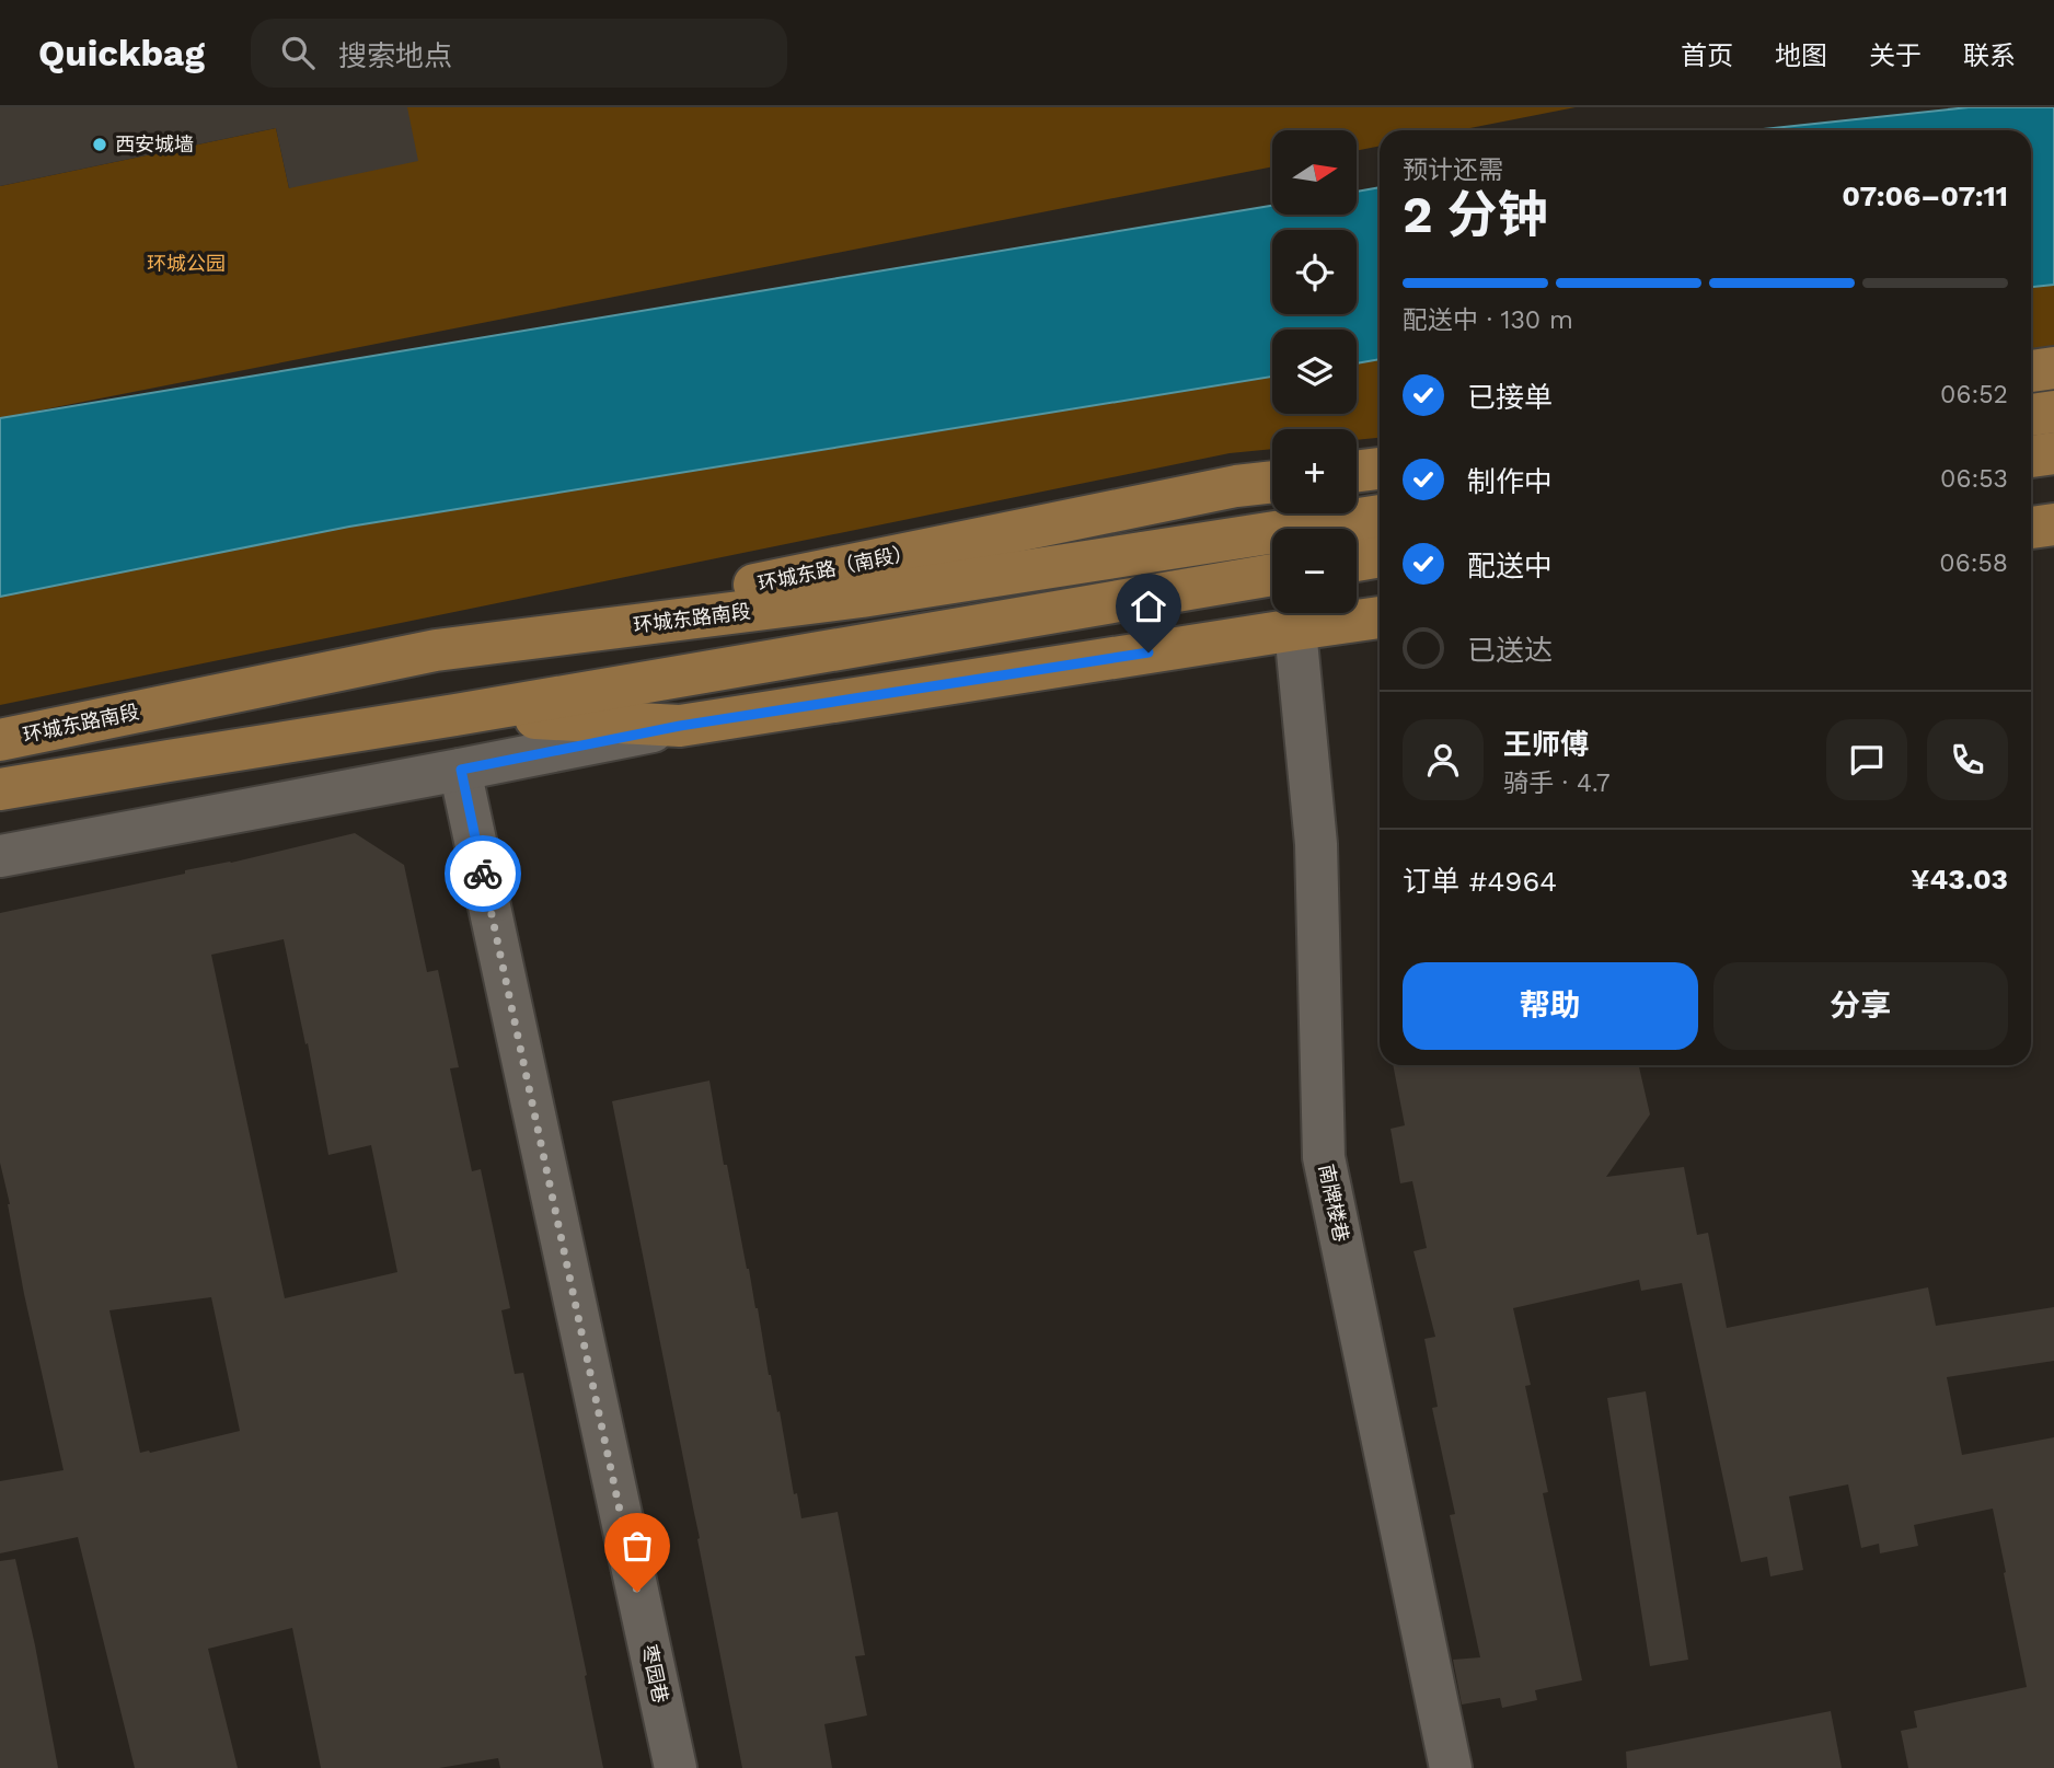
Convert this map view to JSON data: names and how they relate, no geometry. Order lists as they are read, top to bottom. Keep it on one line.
{"streets":{"main road":["环城东路（南段）","环城东路南段"],"street":["南牌楼巷","枣园巷"]},"crossings":[["环城东路（南段）","环城东路南段"]],"parks":["环城公园"],"places":["西安城墙"],"north":"right","page":{"header":"Quickbag","search":"搜索地点","nav":["首页","地图","关于","联系"],"map_buttons":["+","−"],"heading":["2 分钟","预计还需","07:06–07:11"],"panel":["王师傅","骑手 · 4.7","订单 #4964","¥43.03"],"bar":"配送中 · 130 m","list":[["已接单","06:52"],["制作中","06:53"],["配送中","06:58"],"已送达"],"buttons":["帮助","分享"]}}
